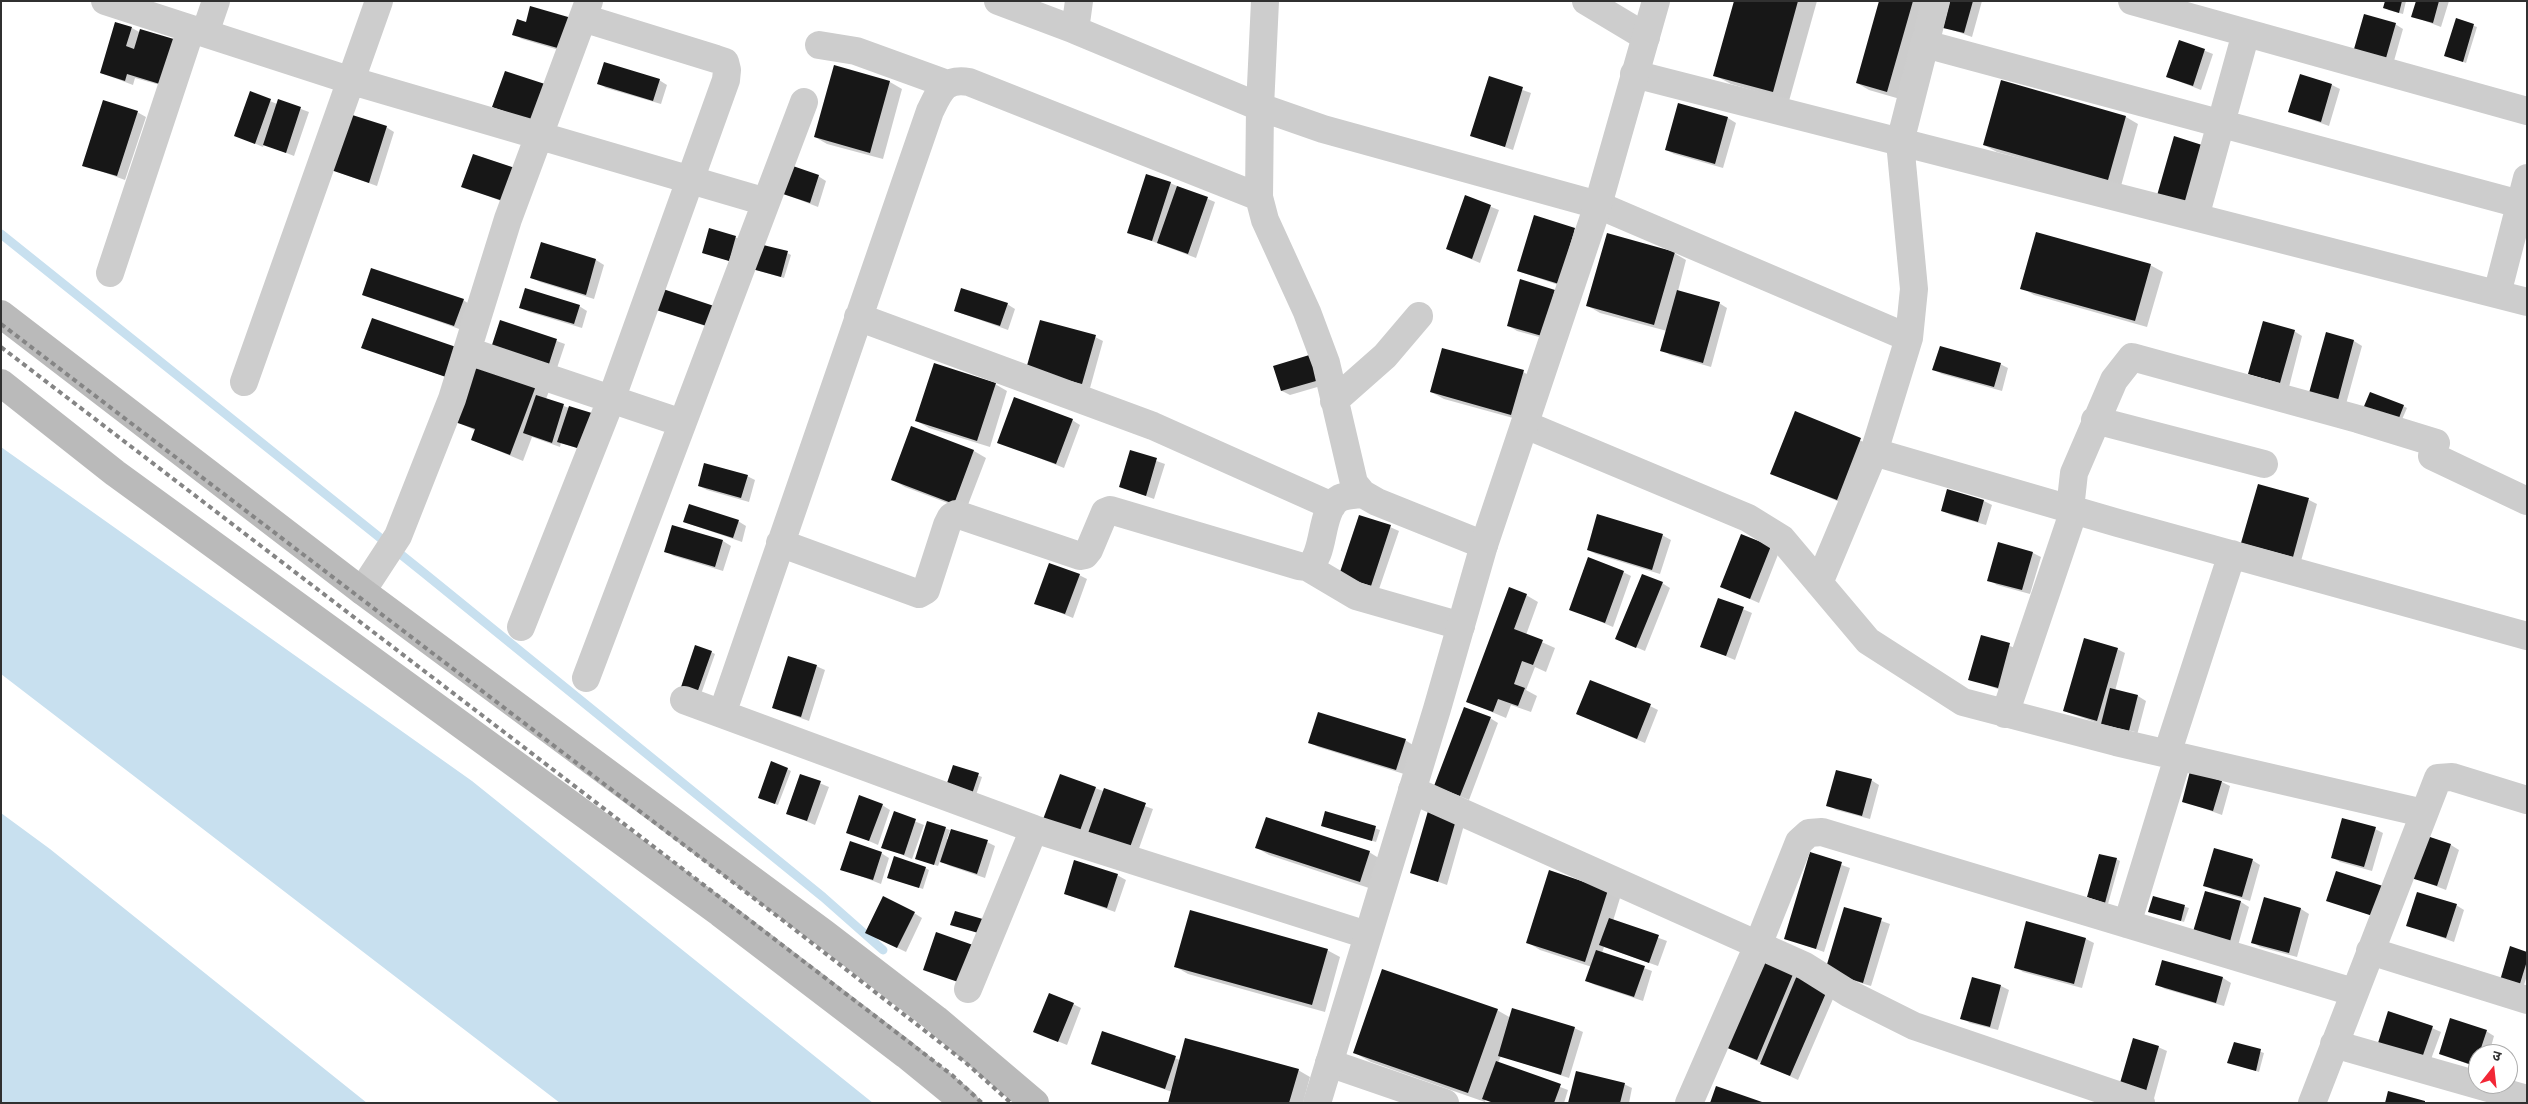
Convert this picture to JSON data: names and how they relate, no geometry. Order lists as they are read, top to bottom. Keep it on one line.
{"north":"top"}
